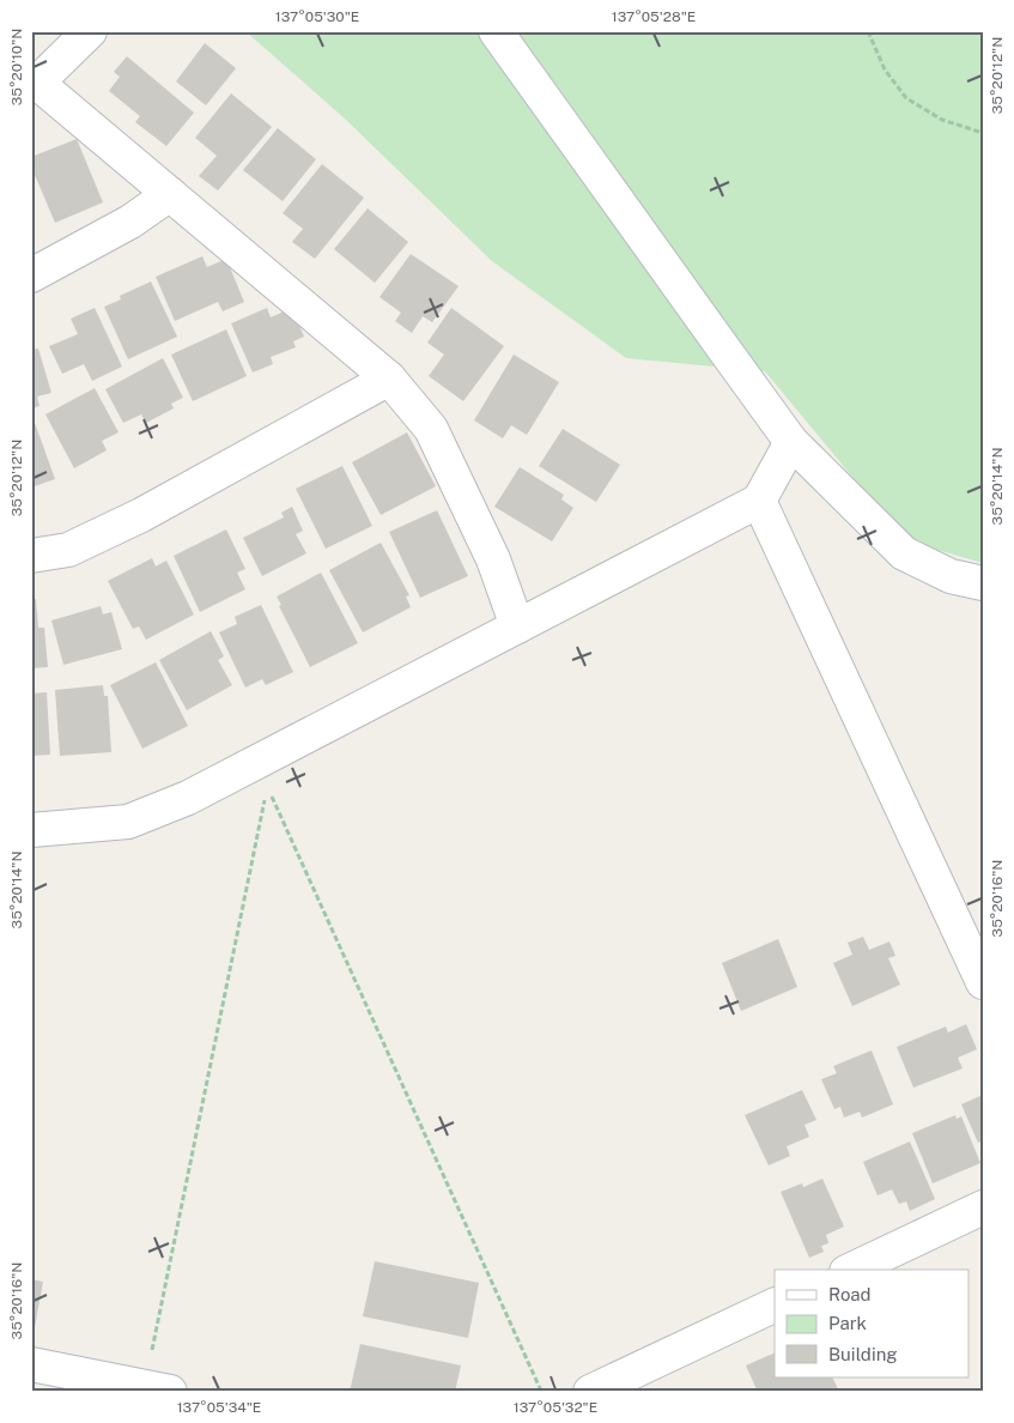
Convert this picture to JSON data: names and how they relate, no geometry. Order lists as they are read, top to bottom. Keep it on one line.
{"legend":["Road","Park","Building"],"coordinates":["137°05'30\"E","137°05'28\"E","35°20'10\"N","35°20'12\"N","35°20'14\"N","35°20'16\"N","137°05'34\"E","137°05'32\"E"]}
